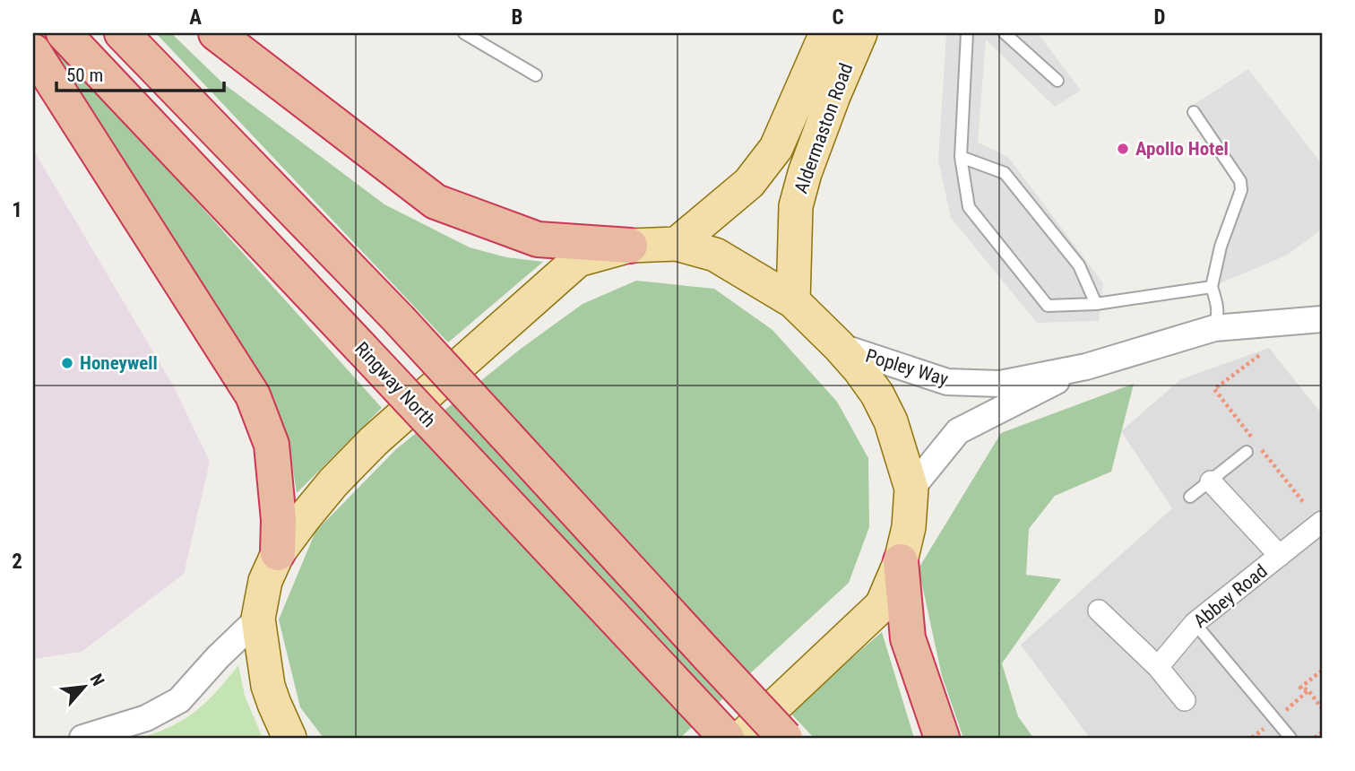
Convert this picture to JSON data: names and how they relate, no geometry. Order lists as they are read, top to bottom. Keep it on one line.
{"streets":{"highway":["Ringway North"],"main road":["Aldermaston Road"],"street":["Popley Way","Abbey Road"]},"places":["Apollo Hotel","Honeywell"],"scale_bar":"50 m","north":"top right","grid":{"columns":["A","B","C","D"],"rows":["1","2"]}}
